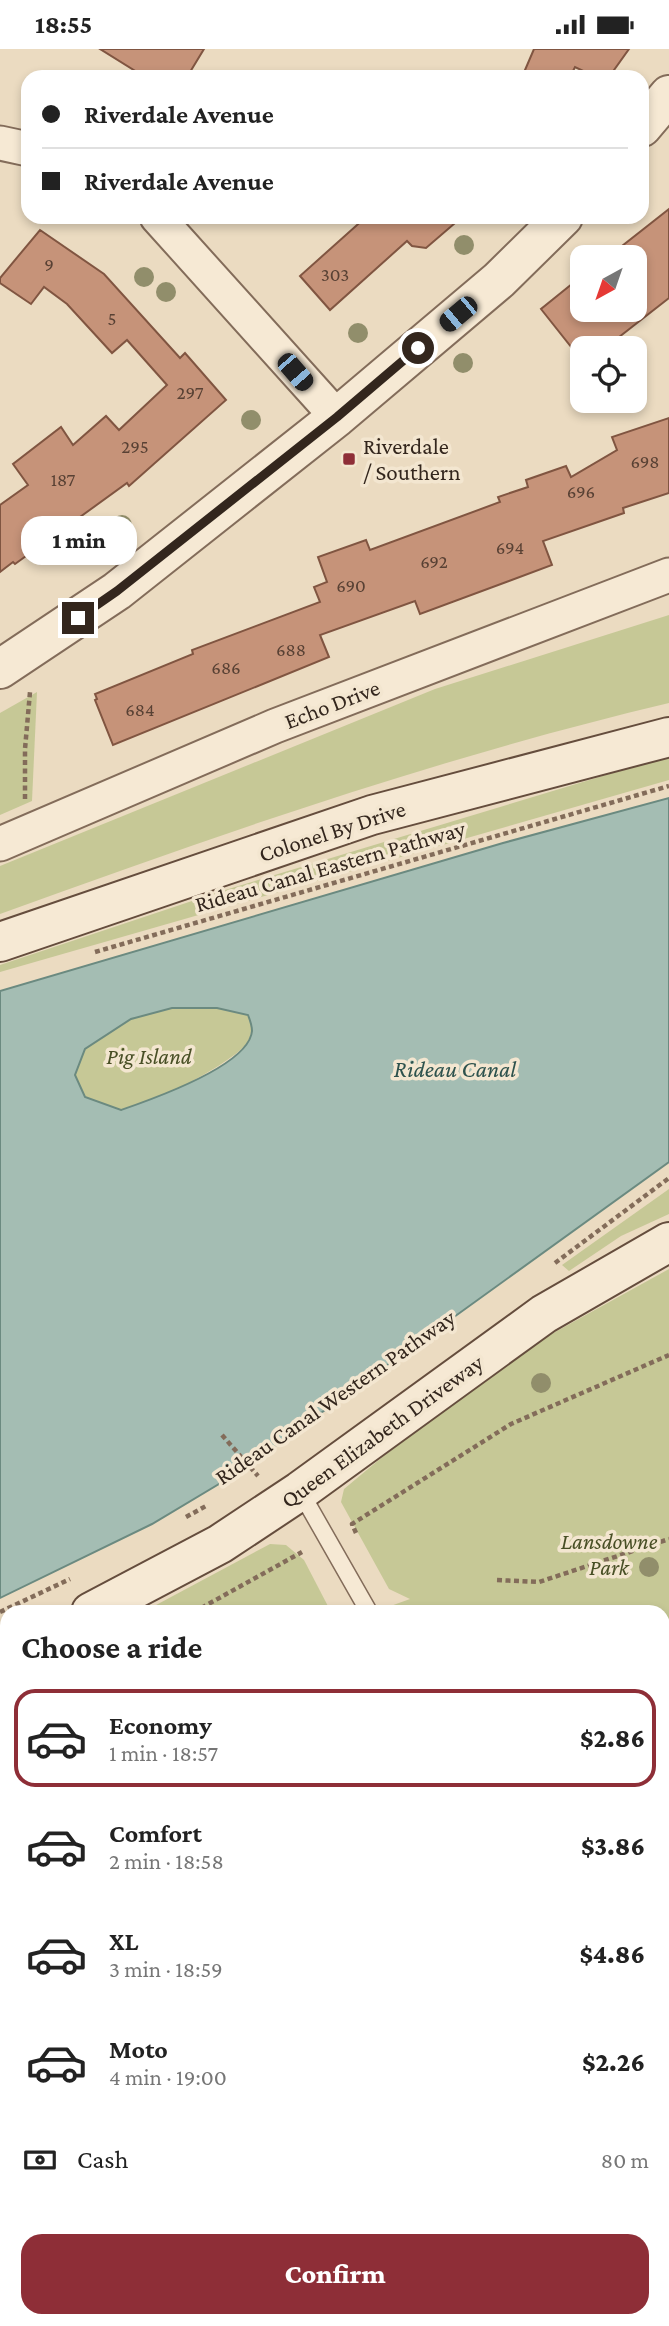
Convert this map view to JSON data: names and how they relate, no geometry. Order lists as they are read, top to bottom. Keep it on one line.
{"streets":{"main road":["Colonel By Drive","Queen Elizabeth Driveway"],"street":["Echo Drive"],"path":["Rideau Canal Eastern Pathway","Rideau Canal Western Pathway"]},"water":["Rideau Canal"],"parks":["Pig Island","Lansdowne Park"],"places":{"transit":["Riverdale / Southern"]},"house_numbers":["9","303","5","297","295","698","187","696","694","692","690","688","686","684"],"north":"bottom left","page":{"status":"18:55","banner":["Riverdale Avenue","Riverdale Avenue"],"bubble":"1 min","heading":"Choose a ride","list":[{"name":"Economy","note":"1 min · 18:57","value":"$2.86"},{"name":"Comfort","note":"2 min · 18:58","value":"$3.86"},{"name":"XL","note":"3 min · 18:59","value":"$4.86"},{"name":"Moto","note":"4 min · 19:00","value":"$2.26"}],"pay":["Cash","80 m"],"buttons":"Confirm"}}
